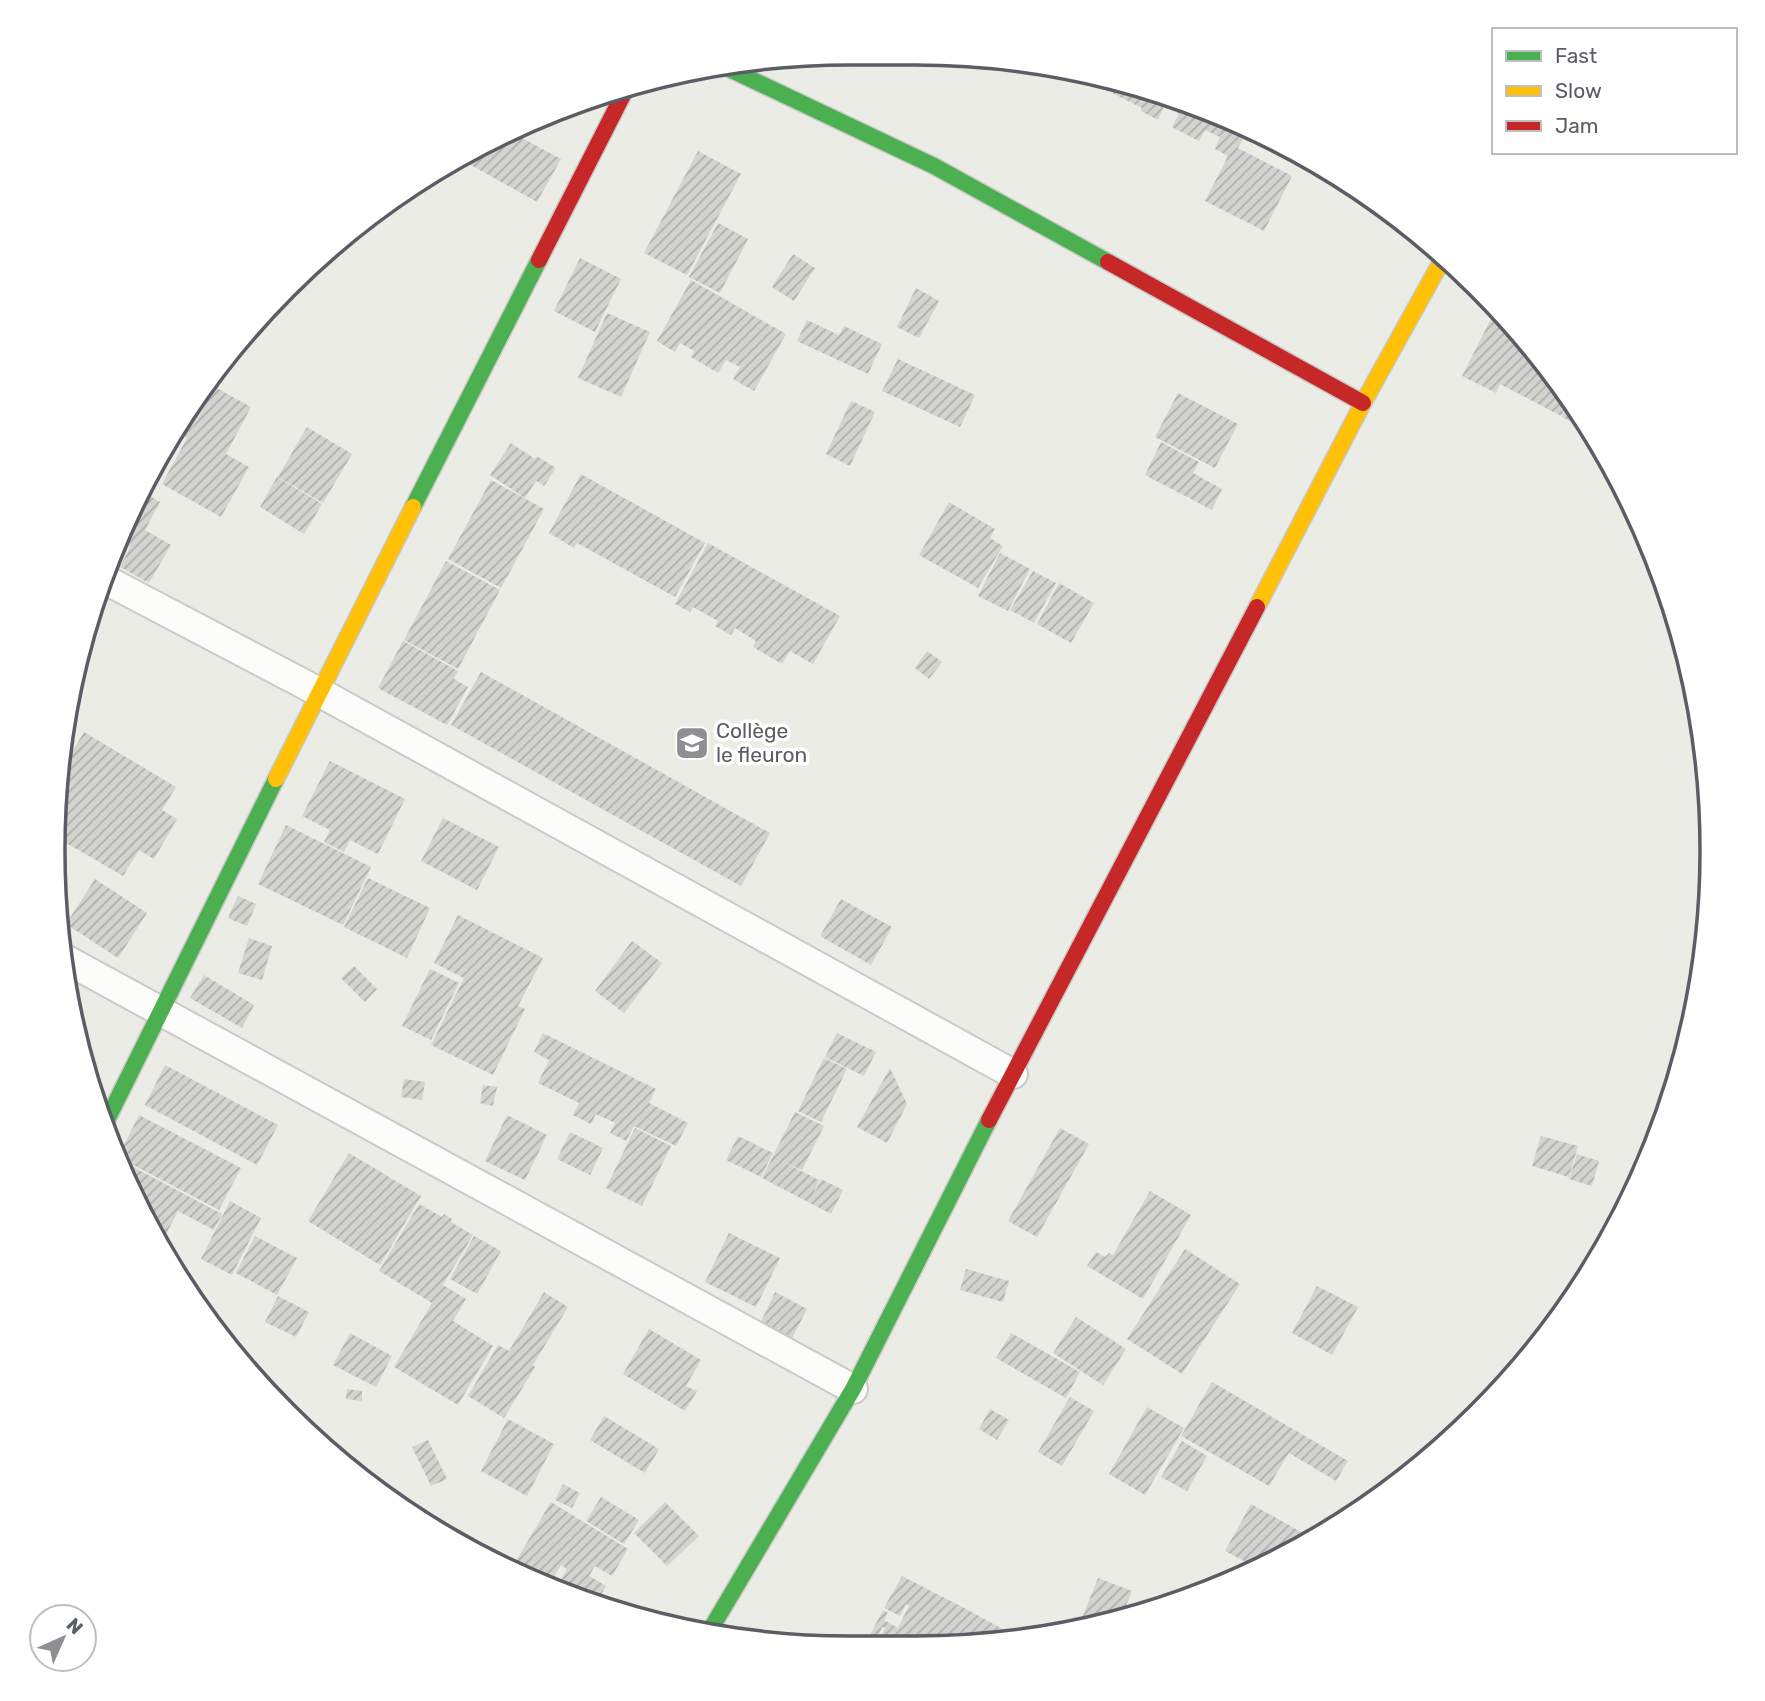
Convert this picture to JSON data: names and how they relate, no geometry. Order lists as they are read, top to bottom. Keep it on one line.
{"places":{"school or university":["Collège le fleuron"]},"legend":["Fast","Slow","Jam"],"north":"top right"}
